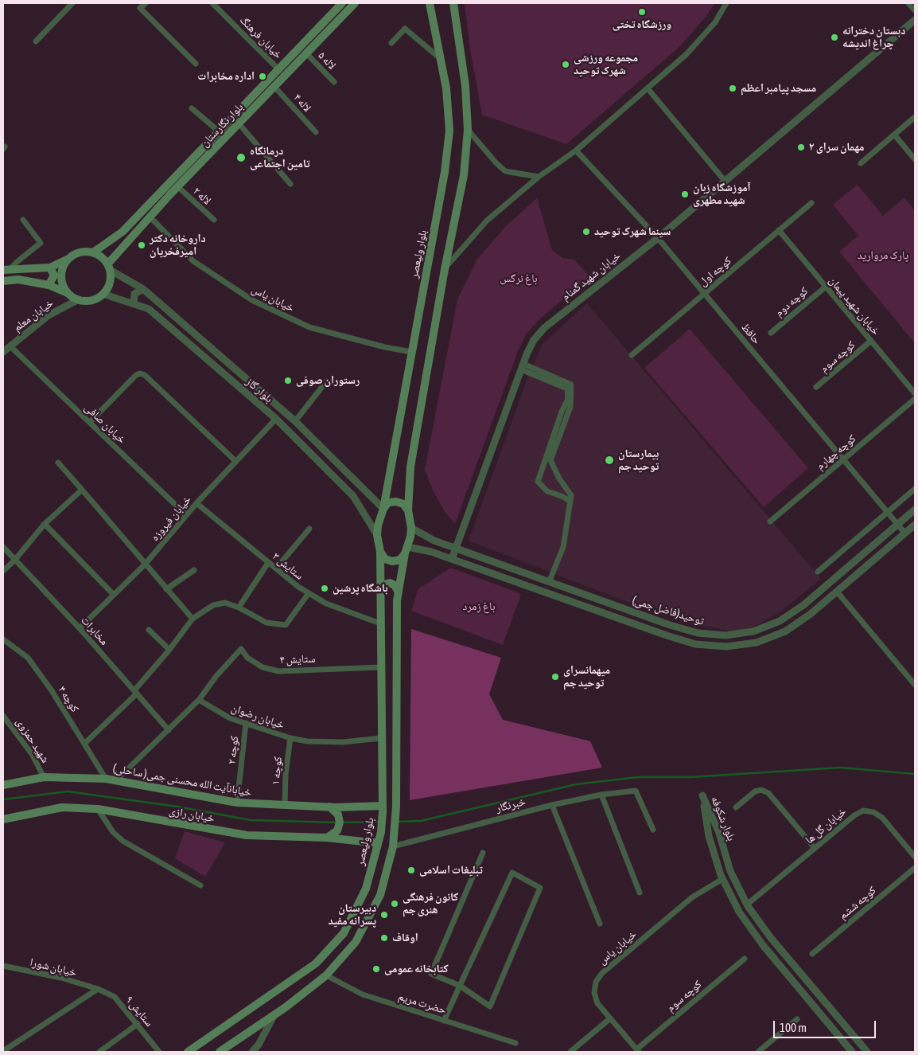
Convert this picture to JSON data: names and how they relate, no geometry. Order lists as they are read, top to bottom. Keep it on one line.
{"streets":{"main road":["بلوار نگارستان","بلوار ولیعصر","خیابانآیت الله محسنی جمی( ساحلی)","خیابان رازی"],"street":["خیابان فرهنگ","لاله ۵","لاله ۴","لاله ۲","کوچه اول","خیابان شهید گمنام","خیابان یاس","کوچه دوم","خیابان شهید پیمان","خیابان معلم","حافظ","کوچه سوم","بلوار گاز","خیابان صافی","کوچه چهارم","خیابان فیروزه","ستایش ۳","توحید(فاضل جمی)","مخابرات","ستایش ۴","کوچه ۴","خیابان رضوان","شهید حمزوی","کوچه ۲","کوچه ۱","خبرنگار","بلوار شکوفه","خیابان گل ها","کوچه ششم","خیابان شورا","حضرت مریم","ستایش ۹"]},"crossings":[["خیابان فرهنگ","بلوار نگارستان"],["لاله ۵","بلوار نگارستان"],["لاله ۴","بلوار نگارستان"],["بلوار نگارستان","لاله ۲"],["بلوار نگارستان","خیابان یاس"],["بلوار نگارستان","خیابان معلم"],["بلوار نگارستان","بلوار گاز"],["بلوار ولیعصر","خیابان یاس"],["بلوار ولیعصر","بلوار گاز"],["بلوار ولیعصر","ستایش ۳"],["بلوار ولیعصر","ستایش ۴"],["بلوار ولیعصر","خیابان رضوان"],["بلوار ولیعصر","خیابانآیت الله محسنی جمی( ساحلی)"],["بلوار ولیعصر","خیابان رازی"],["کوچه اول","خیابان شهید پیمان"],["کوچه اول","حافظ"],["خیابان شهید گمنام","حافظ"],["خیابان شهید گمنام","توحید(فاضل جمی)"],["خیابان یاس","کوچه سوم"],["خیابان یاس","بلوار شکوفه"],["کوچه دوم","خیابان شهید پیمان"],["خیابان شهید پیمان","کوچه سوم"],["خیابان معلم","بلوار گاز"],["خیابان معلم","خیابان صافی"],["حافظ","کوچه چهارم"],["حافظ","توحید(فاضل جمی)"],["بلوار گاز","خیابان فیروزه"],["خیابان صافی","خیابان فیروزه"],["خیابان فیروزه","ستایش ۳"],["خیابان فیروزه","مخابرات"],["ستایش ۴","خیابان رضوان"],["کوچه ۴","خیابانآیت الله محسنی جمی( ساحلی)"],["خیابان رضوان","کوچه ۲"],["خیابان رضوان","کوچه ۱"],["شهید حمزوی","خیابانآیت الله محسنی جمی( ساحلی)"],["کوچه ۲","خیابانآیت الله محسنی جمی( ساحلی)"],["کوچه ۱","خیابانآیت الله محسنی جمی( ساحلی)"],["بلوار شکوفه","خیابان گل ها"],["خیابان شورا","ستایش ۹"]],"parks":["پارک مروارید","باغ نرگس","باغ زمرد"],"places":["ورزشگاه تختی","دبستان دخترانه چراغ اندیشه","مجموعه ورزشی شهرک توحید","اداره مخابرات","مسجد پیامبر اعظم","مهمان سرای ۲","درمانگاه تامین اجتماعی","آموزشگاه زبان شهید مطهری","سینما شهرک توحید","داروخانه دکتر امیرفخریان","رستوران صوفی","بیمارستان توحید جم","باشگاه پرشین","میهمانسرای توحید جم","تبلیغات اسلامی","کانون فرهنگی هنری جم","دبیرستان پسرانه مفید","اوقاف","کتابخانه عمومی"],"scale_bar":"100 m"}
